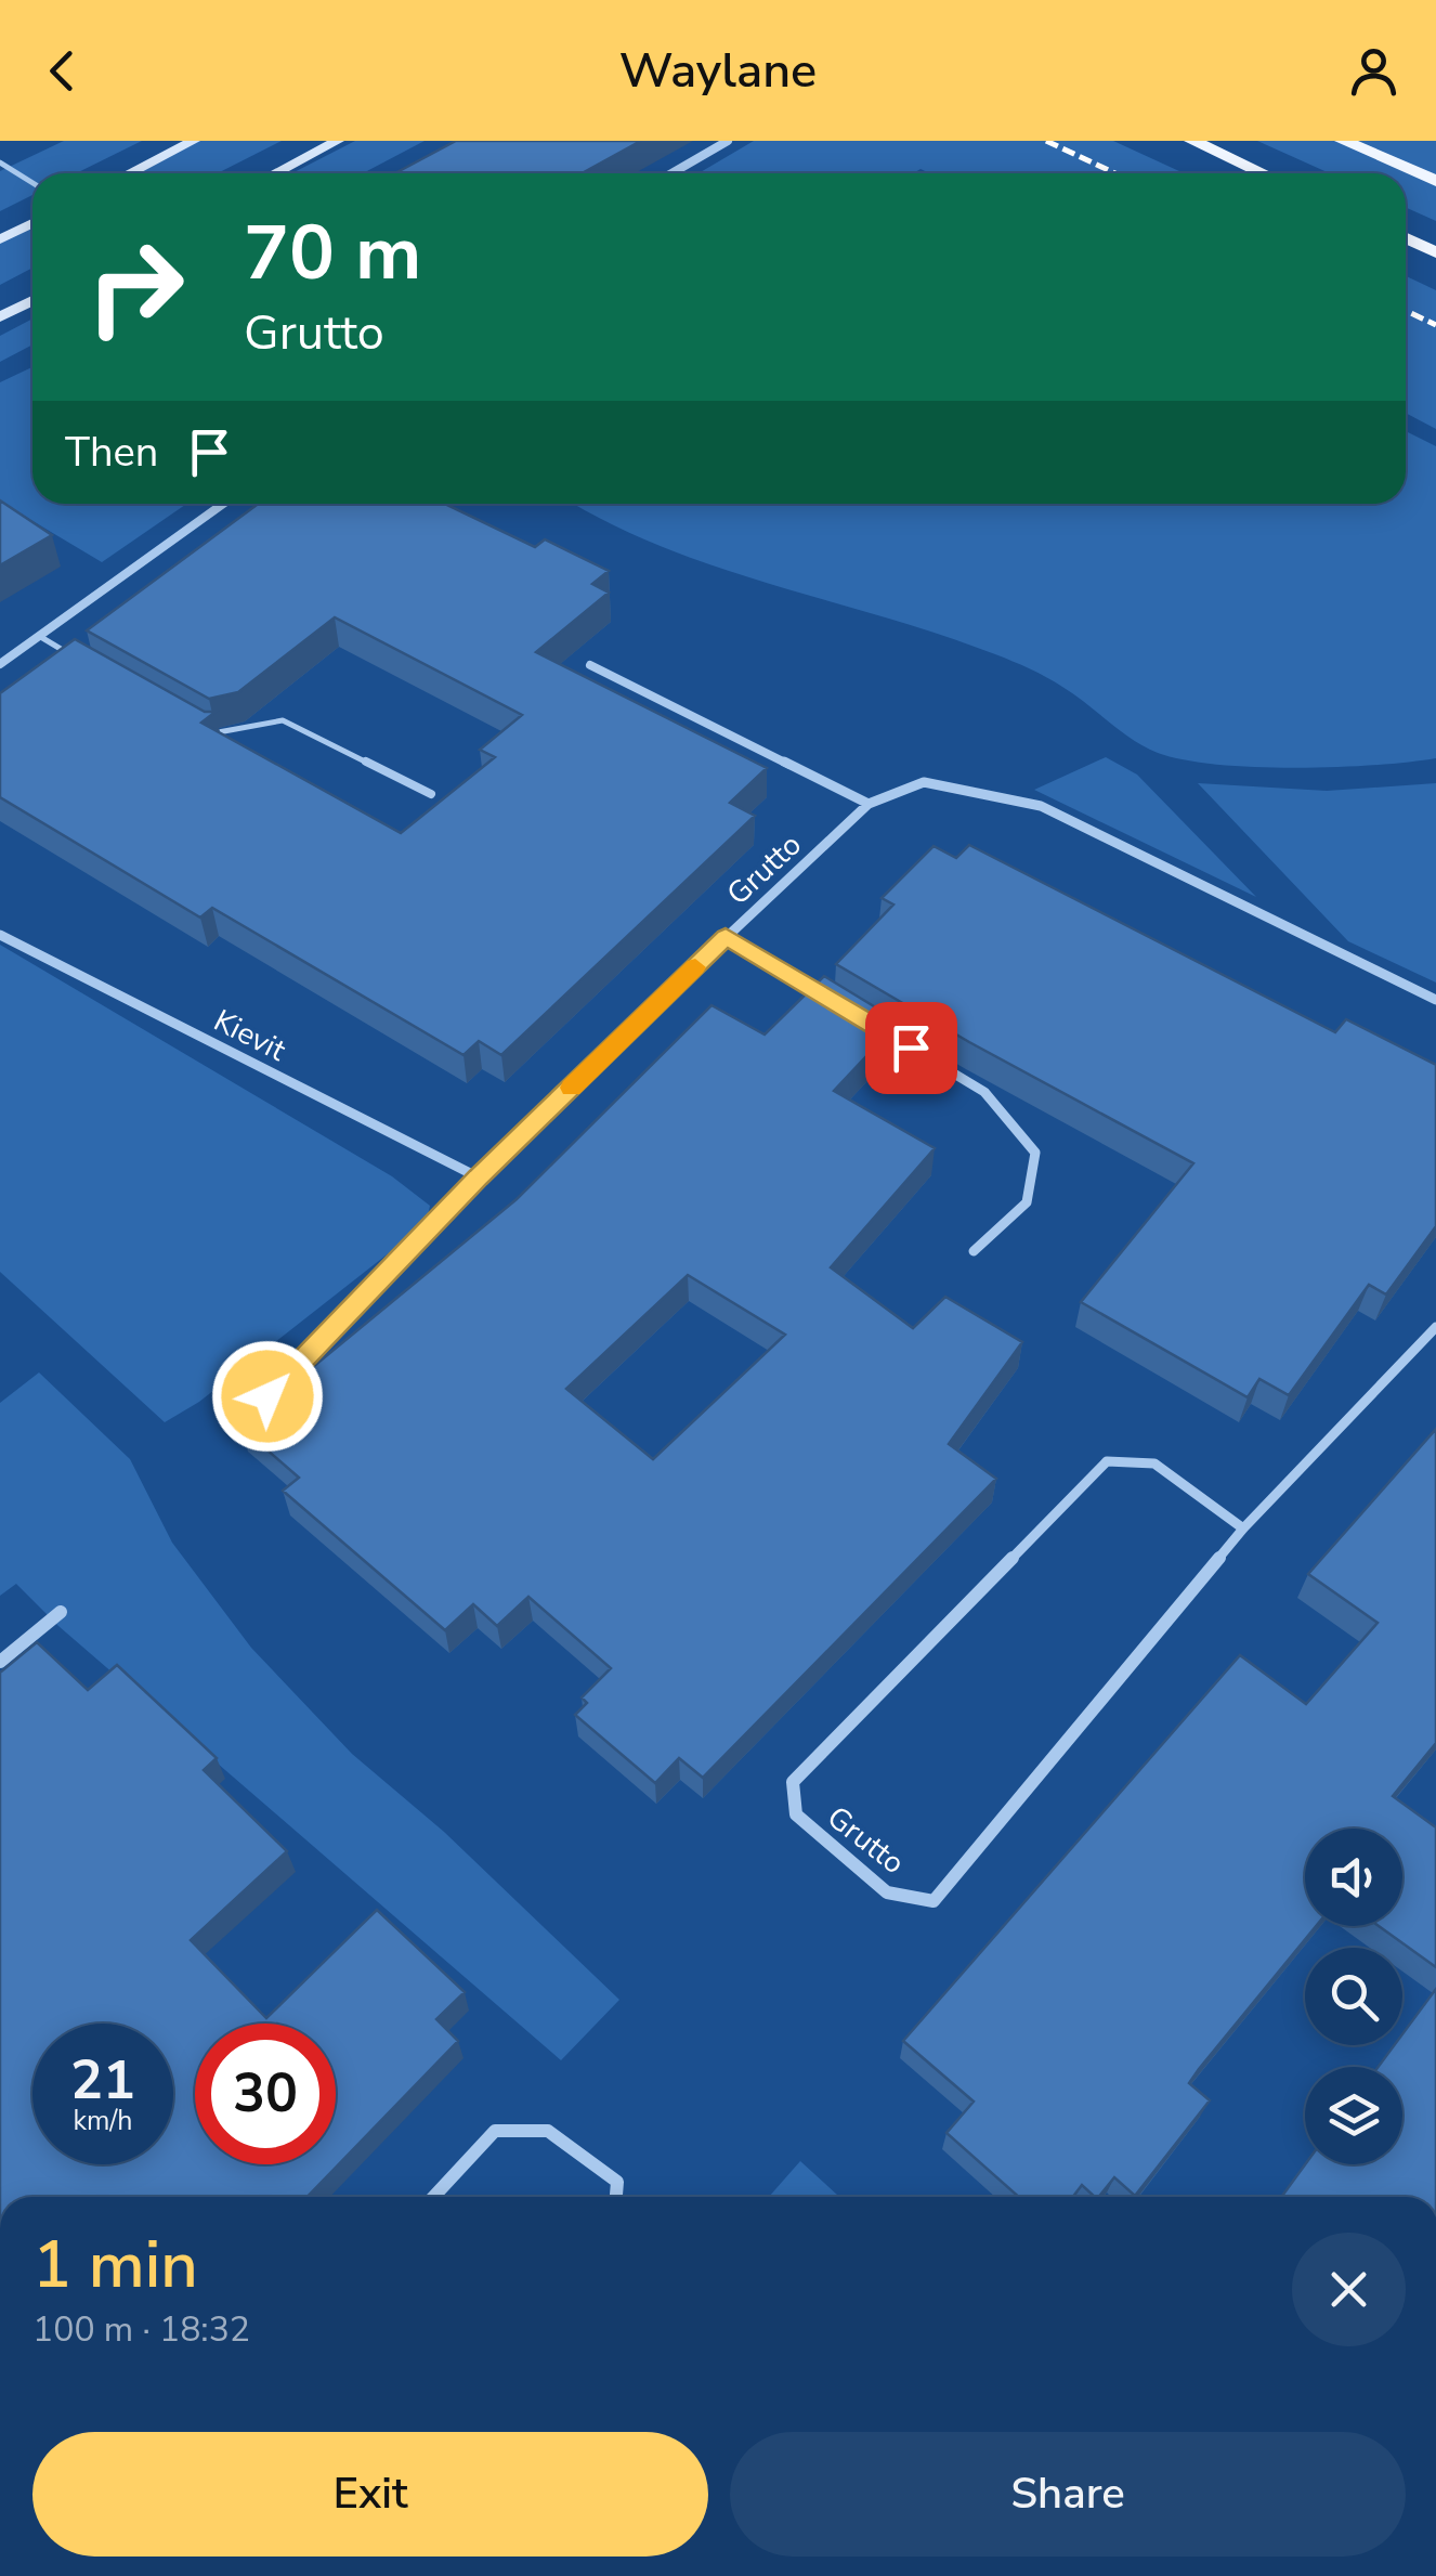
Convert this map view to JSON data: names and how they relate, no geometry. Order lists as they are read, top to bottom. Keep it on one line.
{"streets":{"street":["Grutto","Kievit"]},"page":{"header":"Waylane","turn":["70 m","Grutto"],"then":"Then","speed":"21 km/h","limit":"30","heading":["1 min","100 m · 18:32"],"buttons":["Exit","Share"]}}
